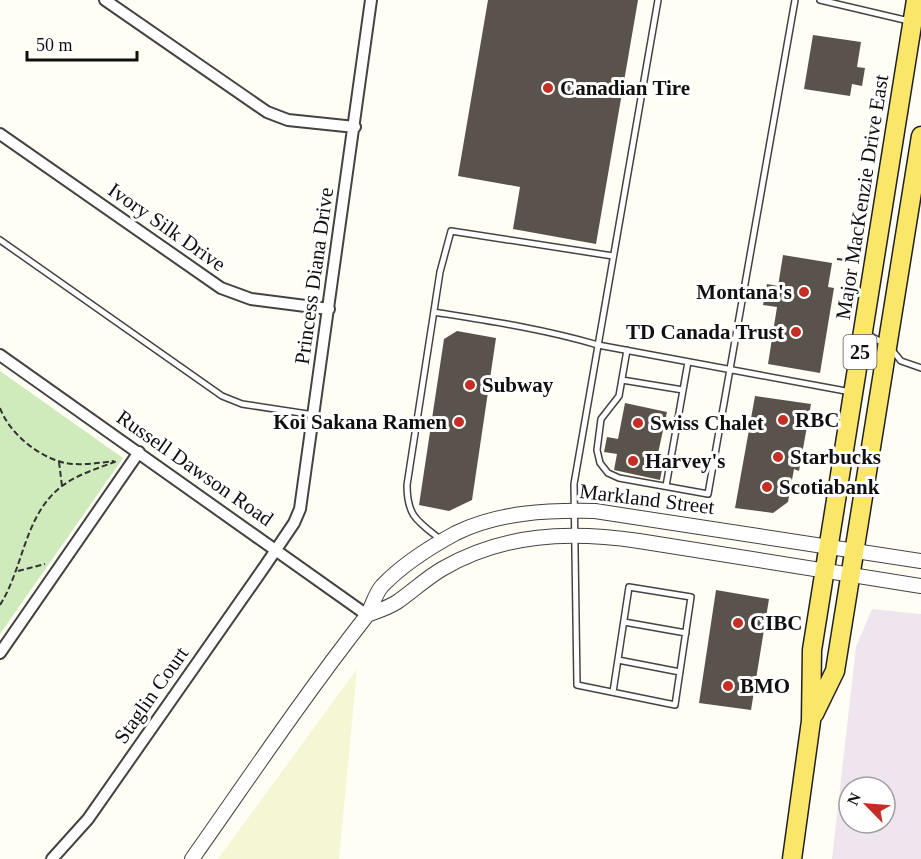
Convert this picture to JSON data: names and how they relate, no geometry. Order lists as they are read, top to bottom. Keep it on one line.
{"streets":{"main road":["Major MacKenzie Drive East","25"],"street":["Ivory Silk Drive","Princess Diana Drive","Russell Dawson Road","Markland Street","Staglin Court"]},"crossings":[["Major MacKenzie Drive East","Markland Street"],["Ivory Silk Drive","Princess Diana Drive"],["Princess Diana Drive","Russell Dawson Road"],["Princess Diana Drive","Staglin Court"],["Russell Dawson Road","Markland Street"],["Russell Dawson Road","Staglin Court"]],"places":["Canadian Tire","Montana's","TD Canada Trust","Subway","RBC","Koi Sakana Ramen","Swiss Chalet","Starbucks","Harvey's","Scotiabank","CIBC","BMO"],"scale_bar":"50 m","north":"top left"}
